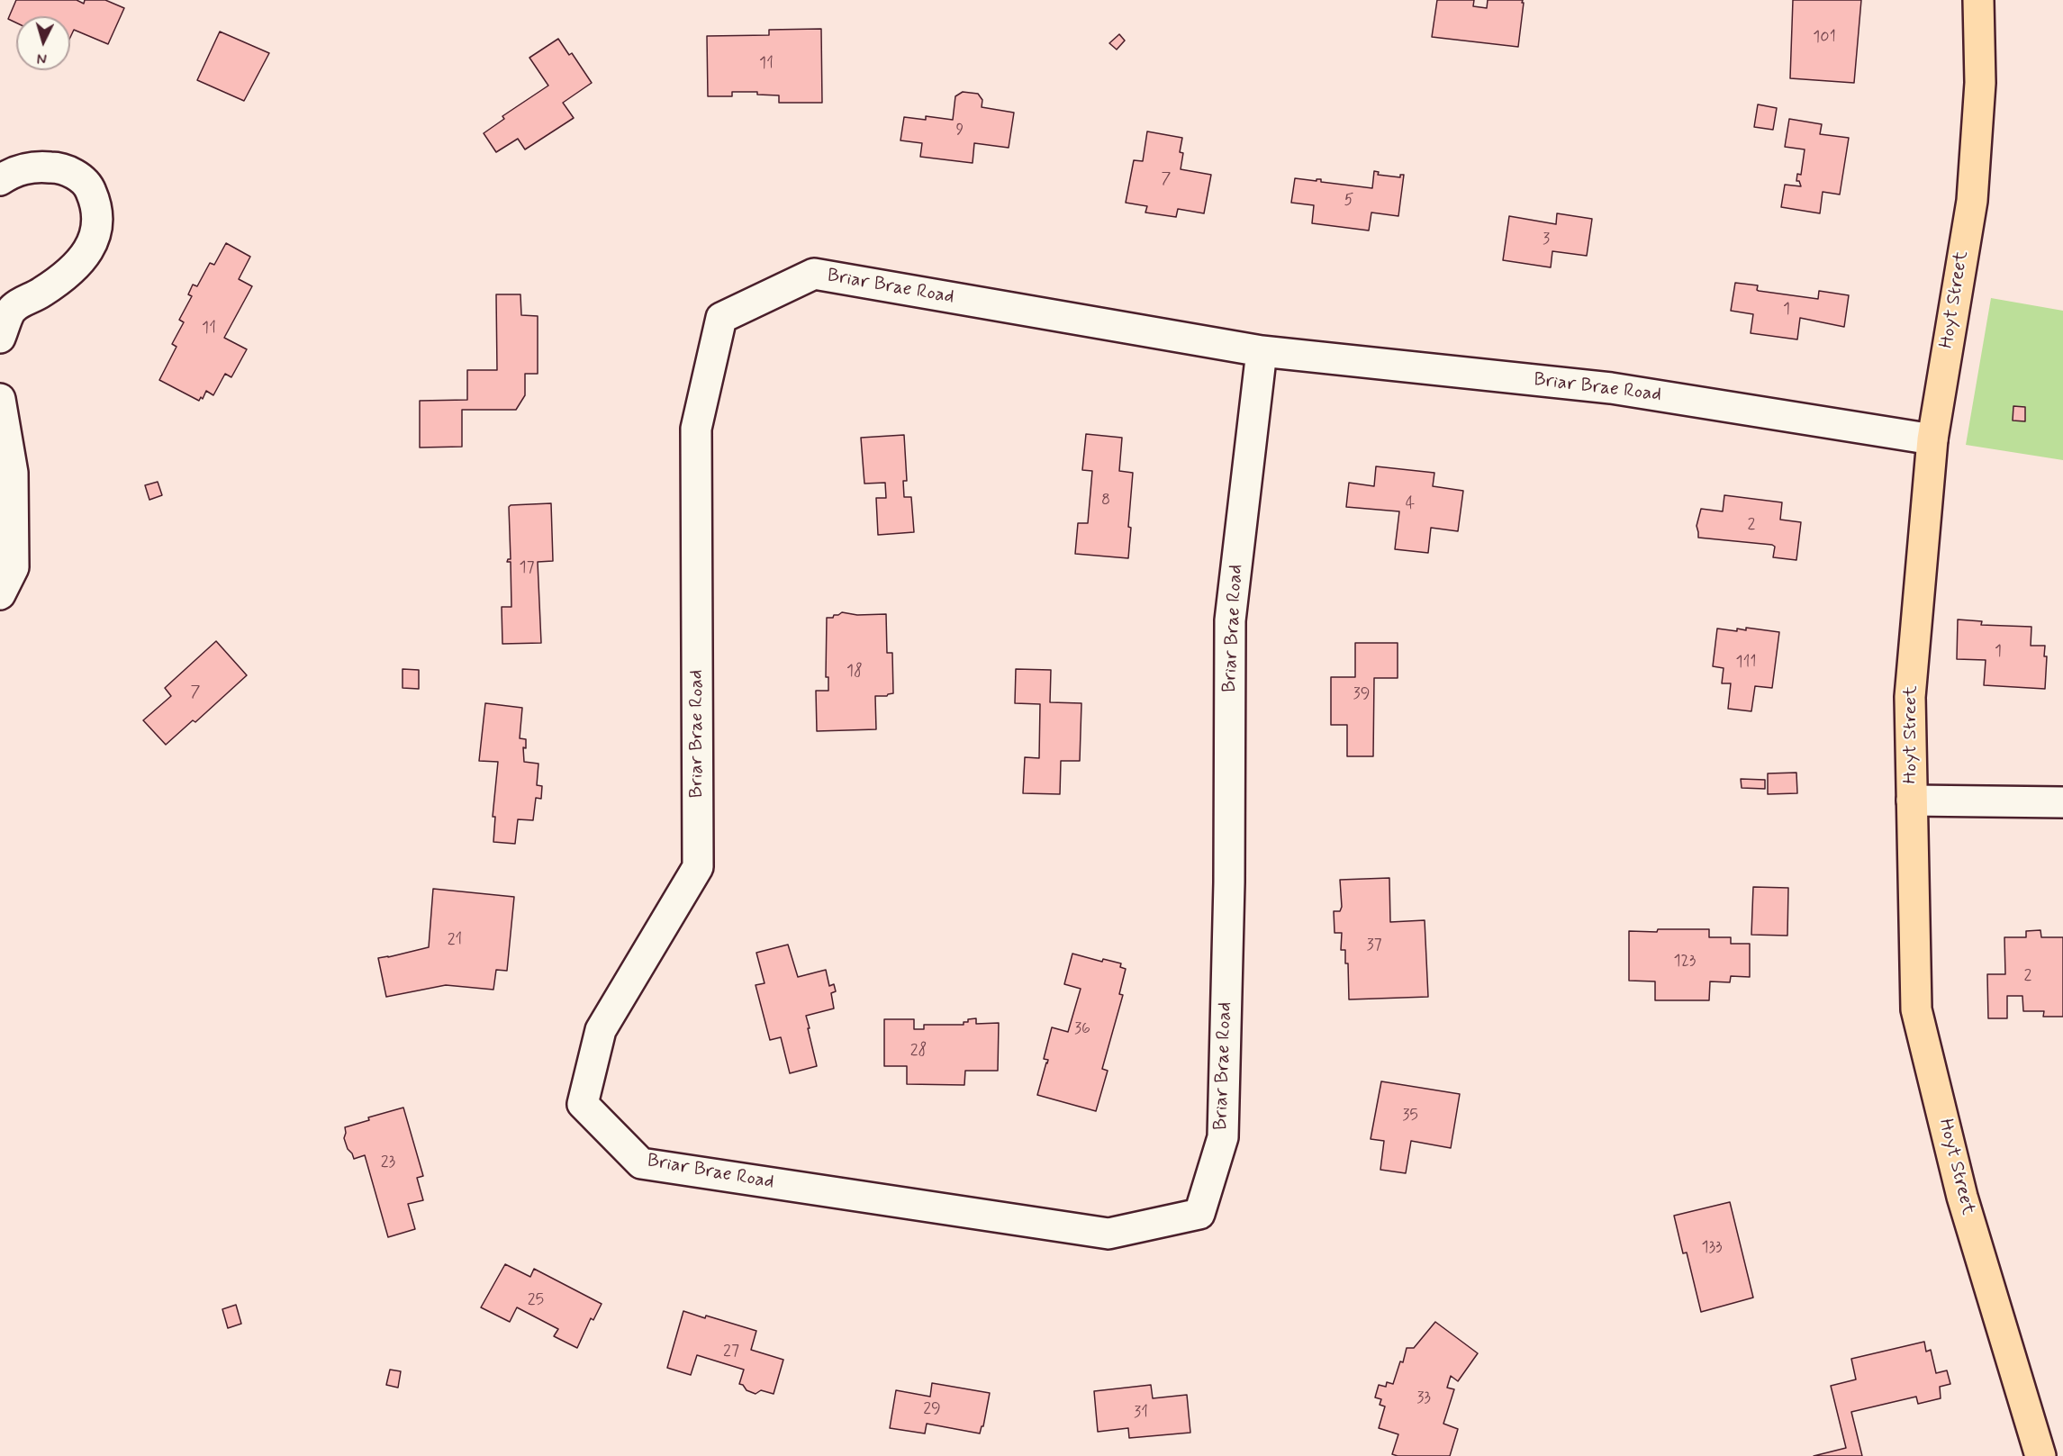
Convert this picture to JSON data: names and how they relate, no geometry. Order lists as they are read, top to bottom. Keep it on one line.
{"streets":{"main road":["Hoyt Street"],"street":["Briar Brae Road"]},"crossings":[["Briar Brae Road","Hoyt Street"]],"house_numbers":["101","11","9","7","5","3","1","11","8","4","2","17","1","111","18","7","39","21","37","123","2","36","28","35","23","133","25","27","33","29","31"],"north":"bottom"}
